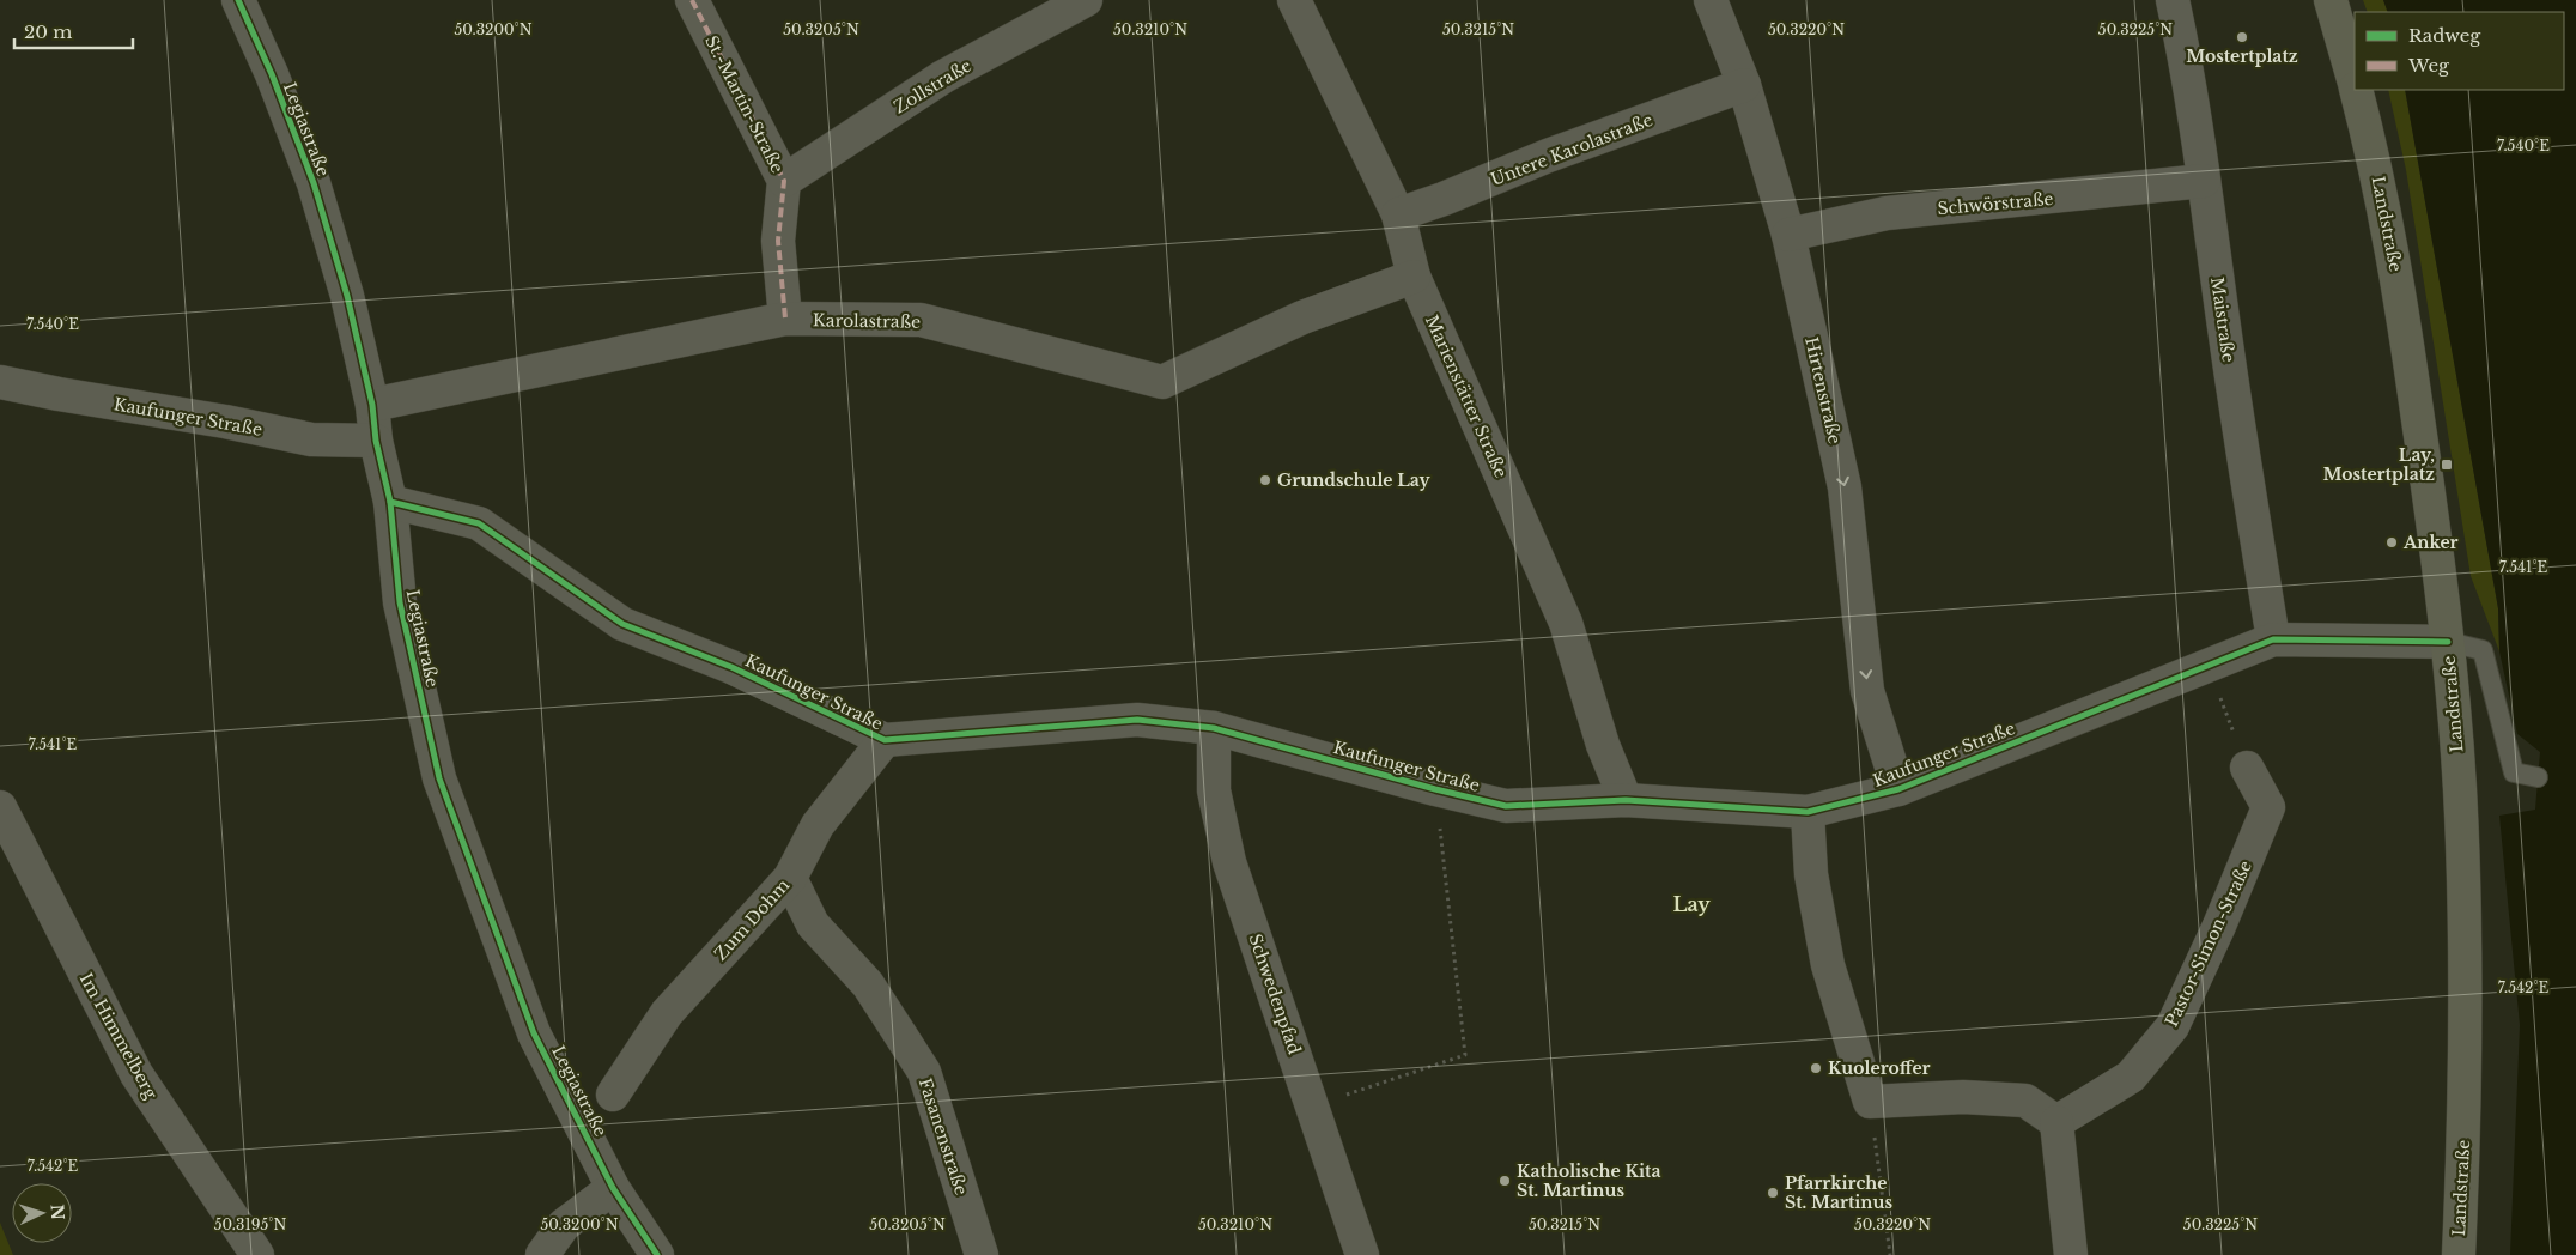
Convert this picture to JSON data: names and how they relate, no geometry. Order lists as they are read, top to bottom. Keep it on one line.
{"streets":{"main road":["Landstraße"],"street":["Zollstraße","St.-Martin-Straße","Legiastraße","Untere Karolastraße","Schwörstraße","Maistraße","Karolastraße","Hirtenstraße","Marienstätter Straße","Kaufunger Straße","Zum Dohm","Pastor-Simon-Straße","Schwedenpfad","Im Himmelberg","Fasanenstraße"]},"crossings":[["Zollstraße","St.-Martin-Straße"],["St.-Martin-Straße","Karolastraße"],["Legiastraße","Karolastraße"],["Legiastraße","Kaufunger Straße"],["Untere Karolastraße","Hirtenstraße"],["Untere Karolastraße","Marienstätter Straße"],["Schwörstraße","Maistraße"],["Schwörstraße","Hirtenstraße"],["Landstraße","Kaufunger Straße"],["Maistraße","Kaufunger Straße"],["Karolastraße","Marienstätter Straße"],["Hirtenstraße","Kaufunger Straße"],["Marienstätter Straße","Kaufunger Straße"],["Kaufunger Straße","Zum Dohm"],["Kaufunger Straße","Schwedenpfad"],["Zum Dohm","Fasanenstraße"]],"one_way":["Hirtenstraße"],"districts":["Lay"],"places":{"other":["Mostertplatz","Grundschule Lay","Anker","Kuoleroffer","Katholische Kita St. Martinus","Pfarrkirche St. Martinus"],"transit":["Lay, Mostertplatz"]},"legend":["Radweg","Weg"],"scale_bar":"20 m","north":"right","coordinates":["50.3200°N","50.3205°N","50.3210°N","50.3215°N","50.3220°N","50.3225°N","7.540°E","7.541°E","7.542°E","50.3195°N"]}
